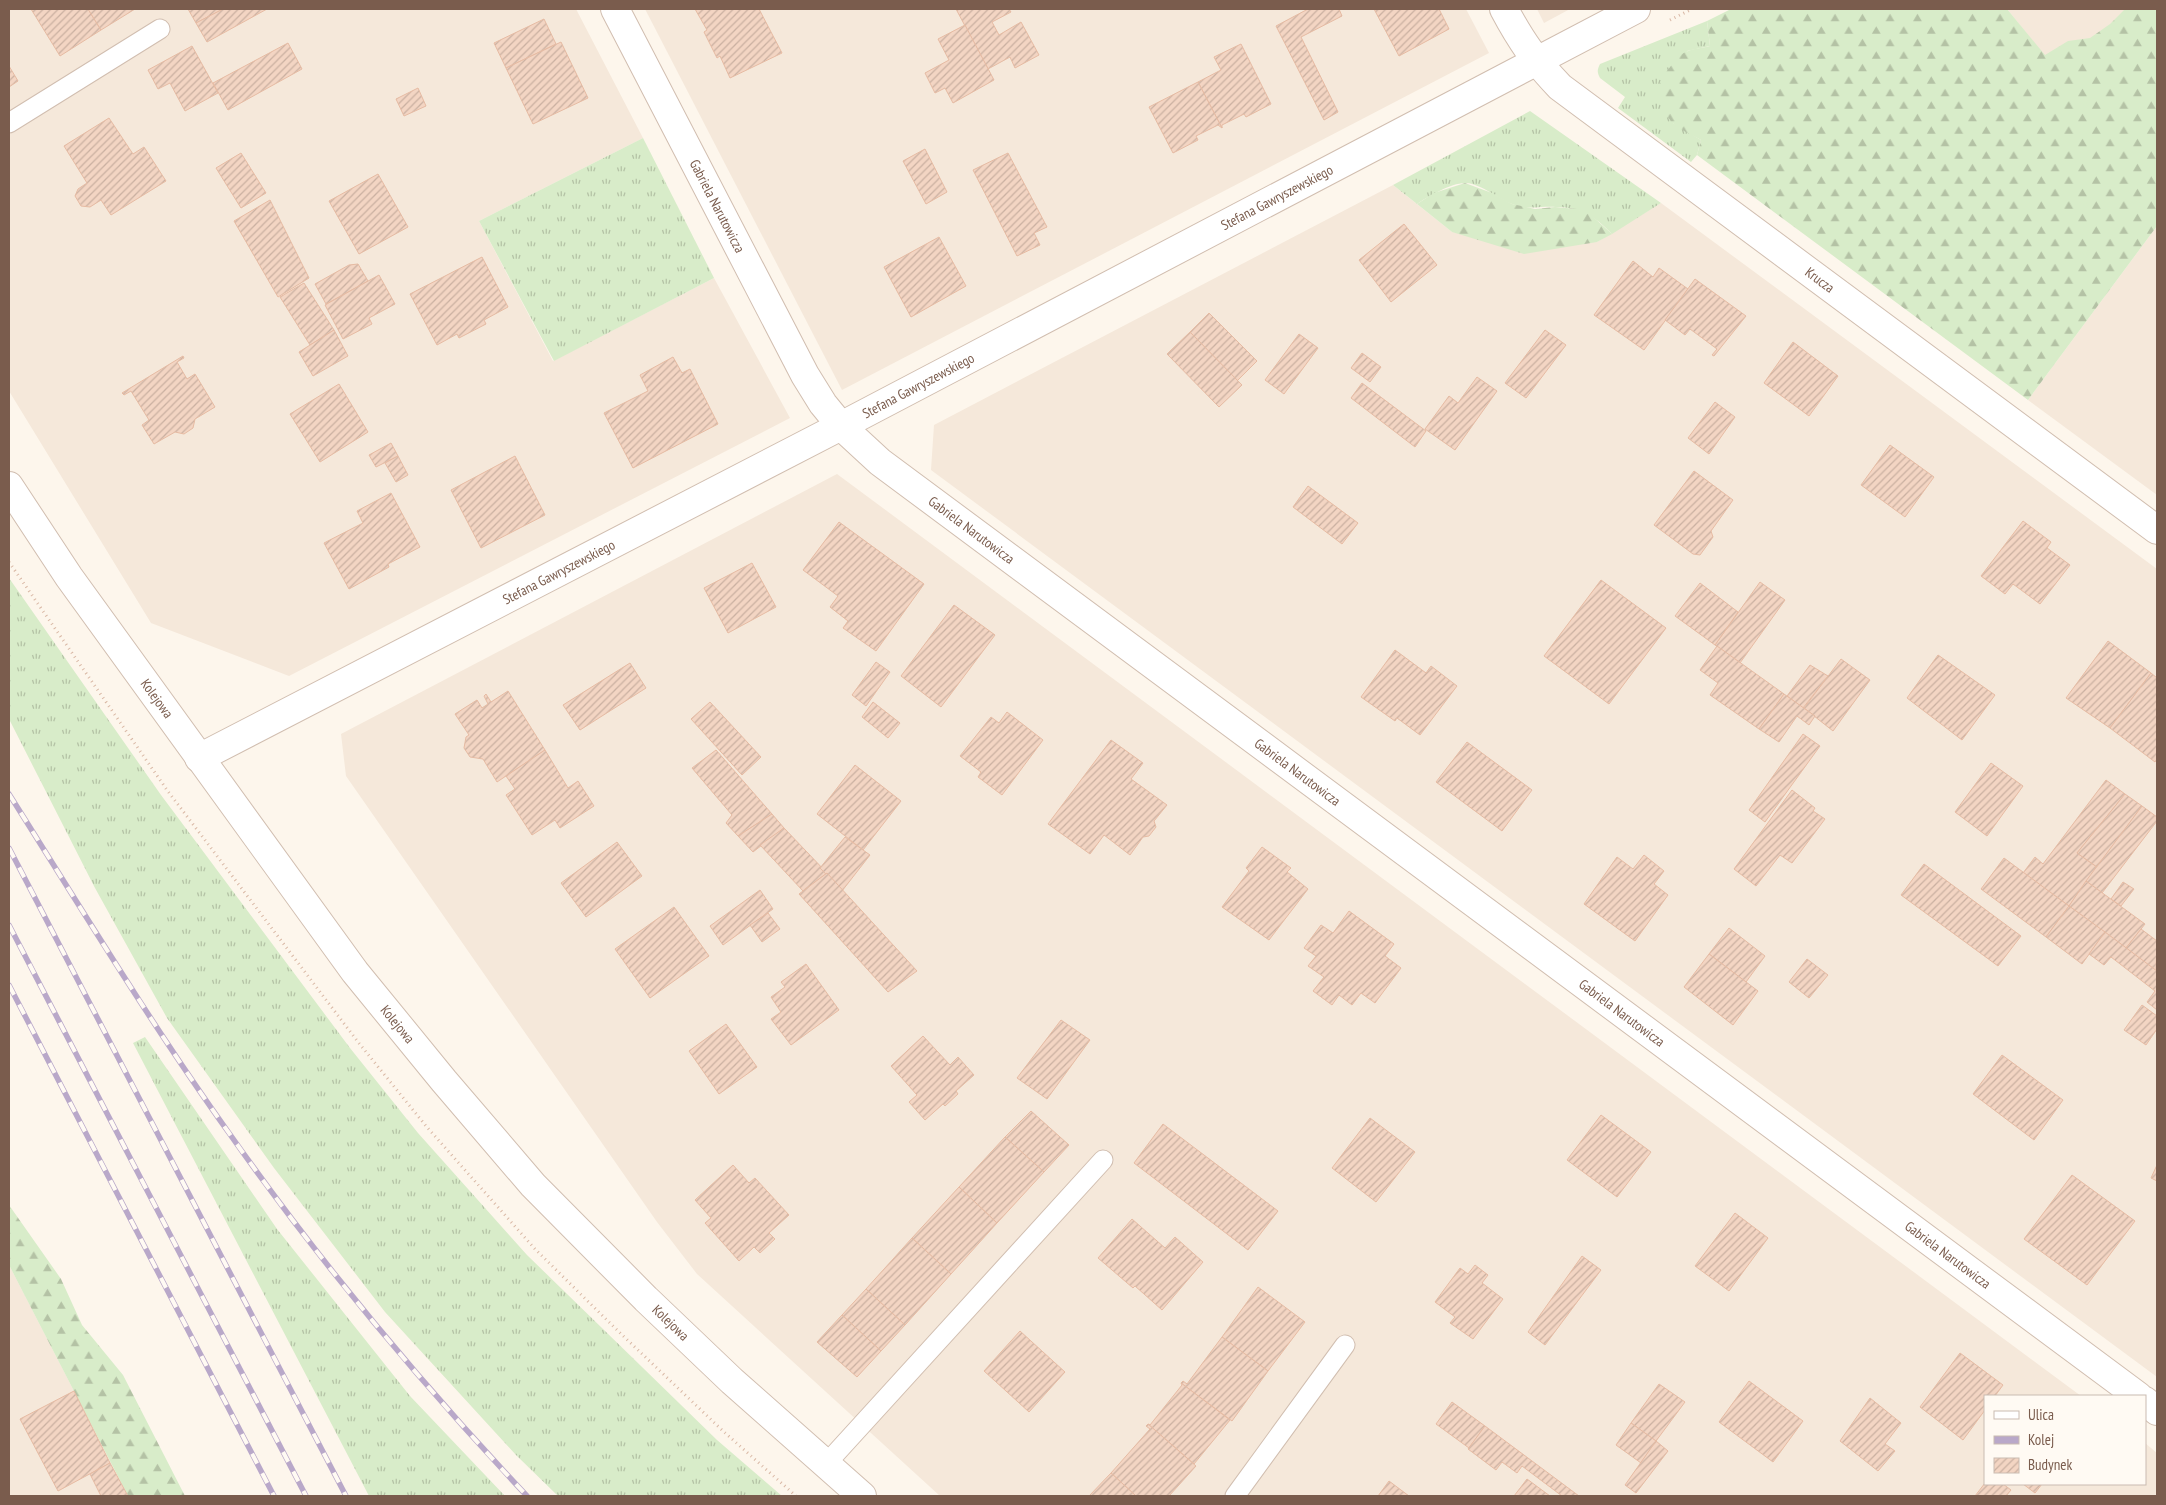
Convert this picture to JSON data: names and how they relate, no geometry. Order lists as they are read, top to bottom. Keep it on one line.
{"streets":{"street":["Stefana Gawryszewskiego","Gabriela Narutowicza","Krucza","Kolejowa"]},"crossings":[["Stefana Gawryszewskiego","Gabriela Narutowicza"],["Stefana Gawryszewskiego","Krucza"],["Stefana Gawryszewskiego","Kolejowa"]],"legend":["Ulica","Kolej","Budynek"]}
